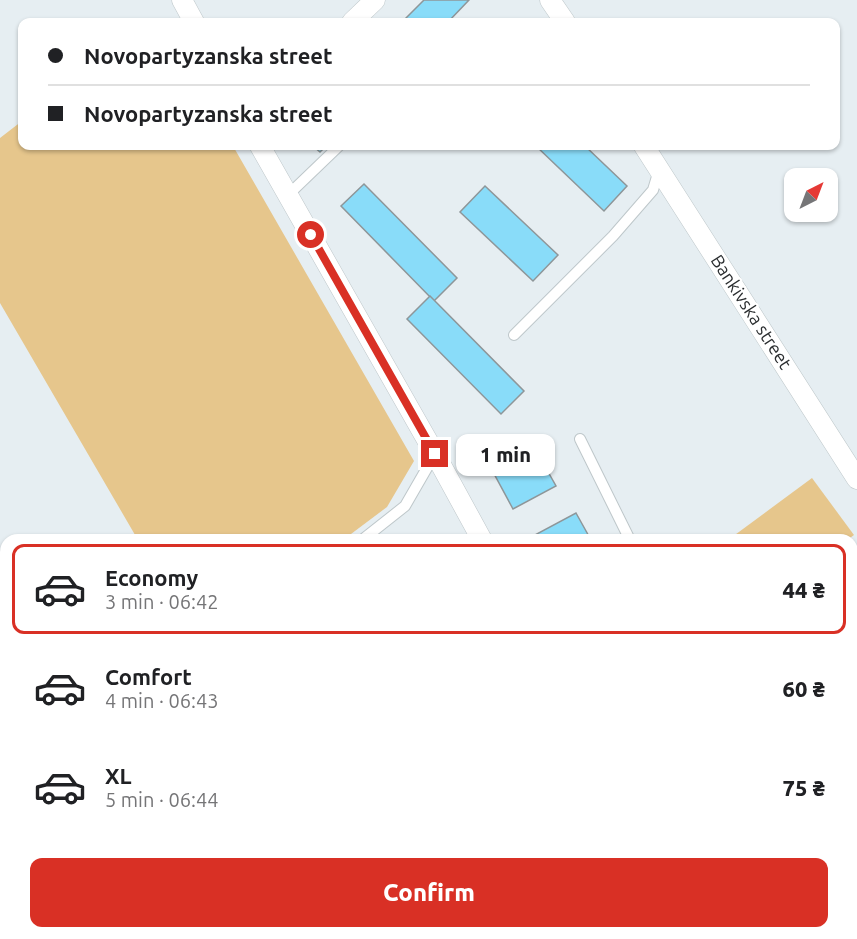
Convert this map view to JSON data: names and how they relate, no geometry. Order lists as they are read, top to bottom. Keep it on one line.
{"streets":{"street":["Bankivska street"]},"north":"top right","page":{"banner":["Novopartyzanska street","Novopartyzanska street"],"bubble":"1 min","list":[{"name":"Economy","note":"3 min · 06:42","value":"44 ₴"},{"name":"Comfort","note":"4 min · 06:43","value":"60 ₴"},{"name":"XL","note":"5 min · 06:44","value":"75 ₴"}],"buttons":"Confirm"}}
